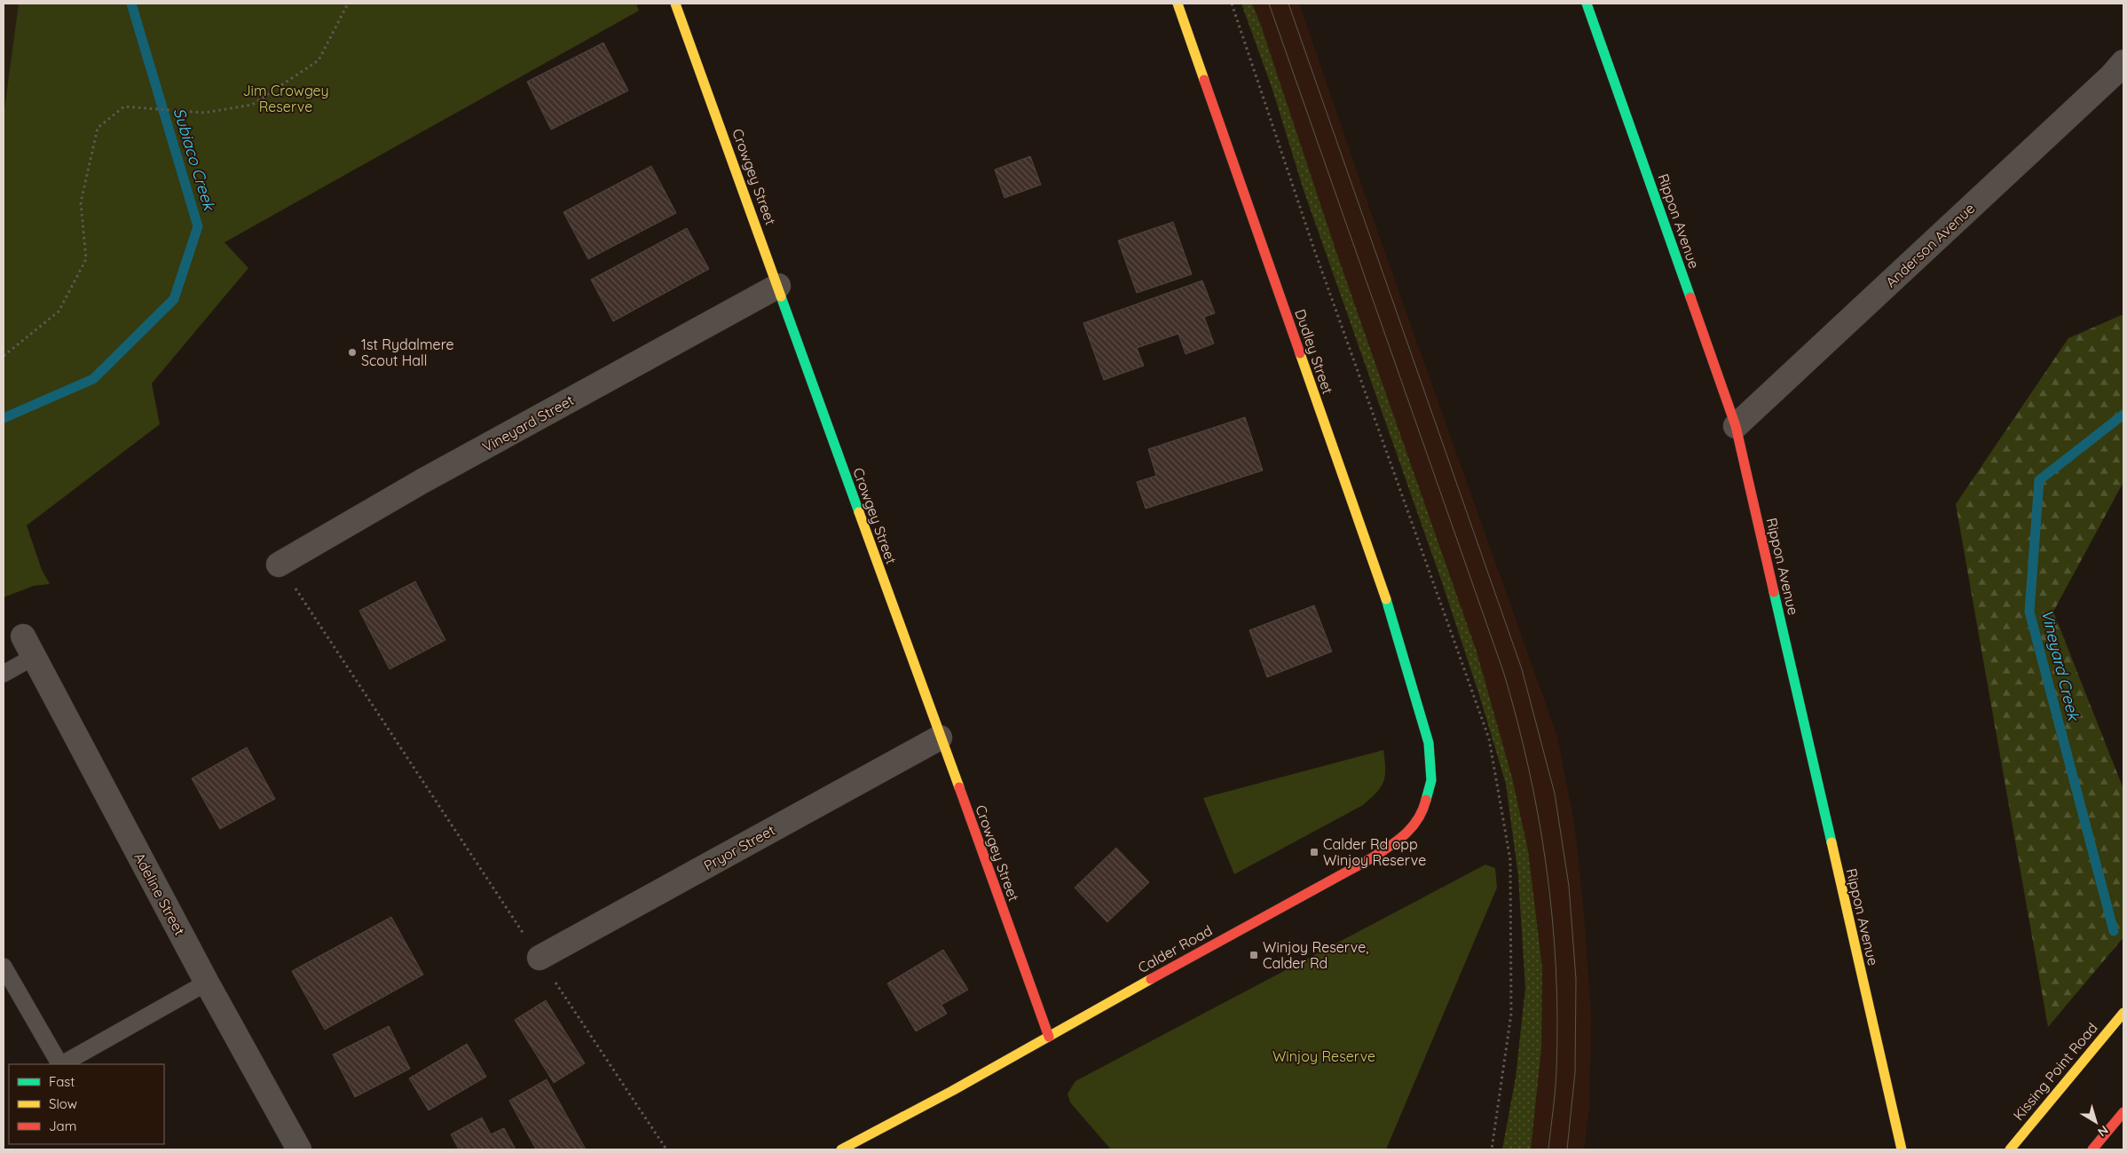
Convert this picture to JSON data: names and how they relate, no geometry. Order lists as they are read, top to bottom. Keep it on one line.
{"streets":{"street":["Crowgey Street","Rippon Avenue","Anderson Avenue","Dudley Street","Vineyard Street","Pryor Street","Adeline Street","Calder Road","Kissing Point Road"]},"crossings":[["Crowgey Street","Vineyard Street"],["Crowgey Street","Pryor Street"],["Crowgey Street","Calder Road"],["Rippon Avenue","Anderson Avenue"],["Dudley Street","Calder Road"]],"water":["Subiaco Creek","Vineyard Creek"],"parks":["Jim Crowgey Reserve","Winjoy Reserve"],"places":{"other":["1st Rydalmere Scout Hall"],"transit":["Calder Rd opp Winjoy Reserve","Winjoy Reserve, Calder Rd"]},"legend":["Fast","Slow","Jam"],"north":"bottom right"}
